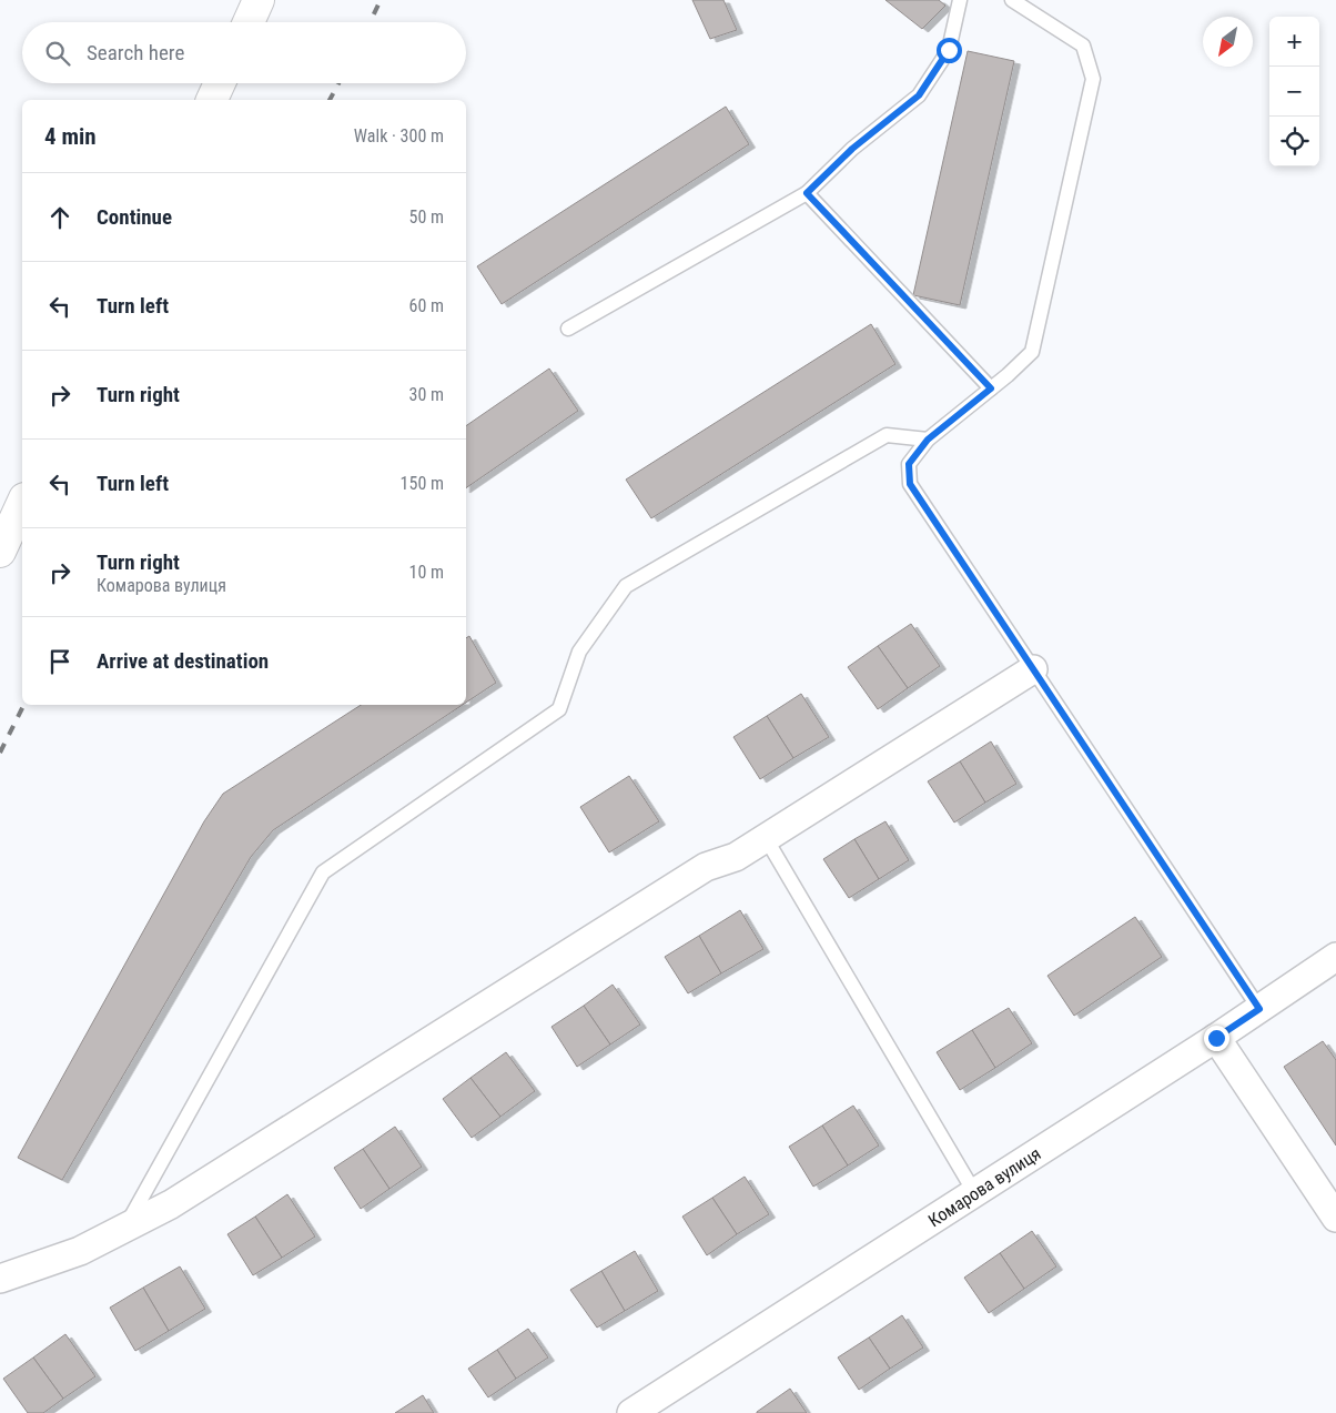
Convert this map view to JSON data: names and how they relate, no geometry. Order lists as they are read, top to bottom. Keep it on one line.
{"streets":{"street":["Комарова вулиця"]},"north":"bottom left","page":{"map_buttons":["+","−"],"search":"Search here","heading":["4 min","Walk · 300 m"],"list":[["Continue","50 m"],["Turn left","60 m"],["Turn right","30 m"],["Turn left","150 m"],["Turn right","Комарова вулиця","10 m"],"Arrive at destination"]}}
